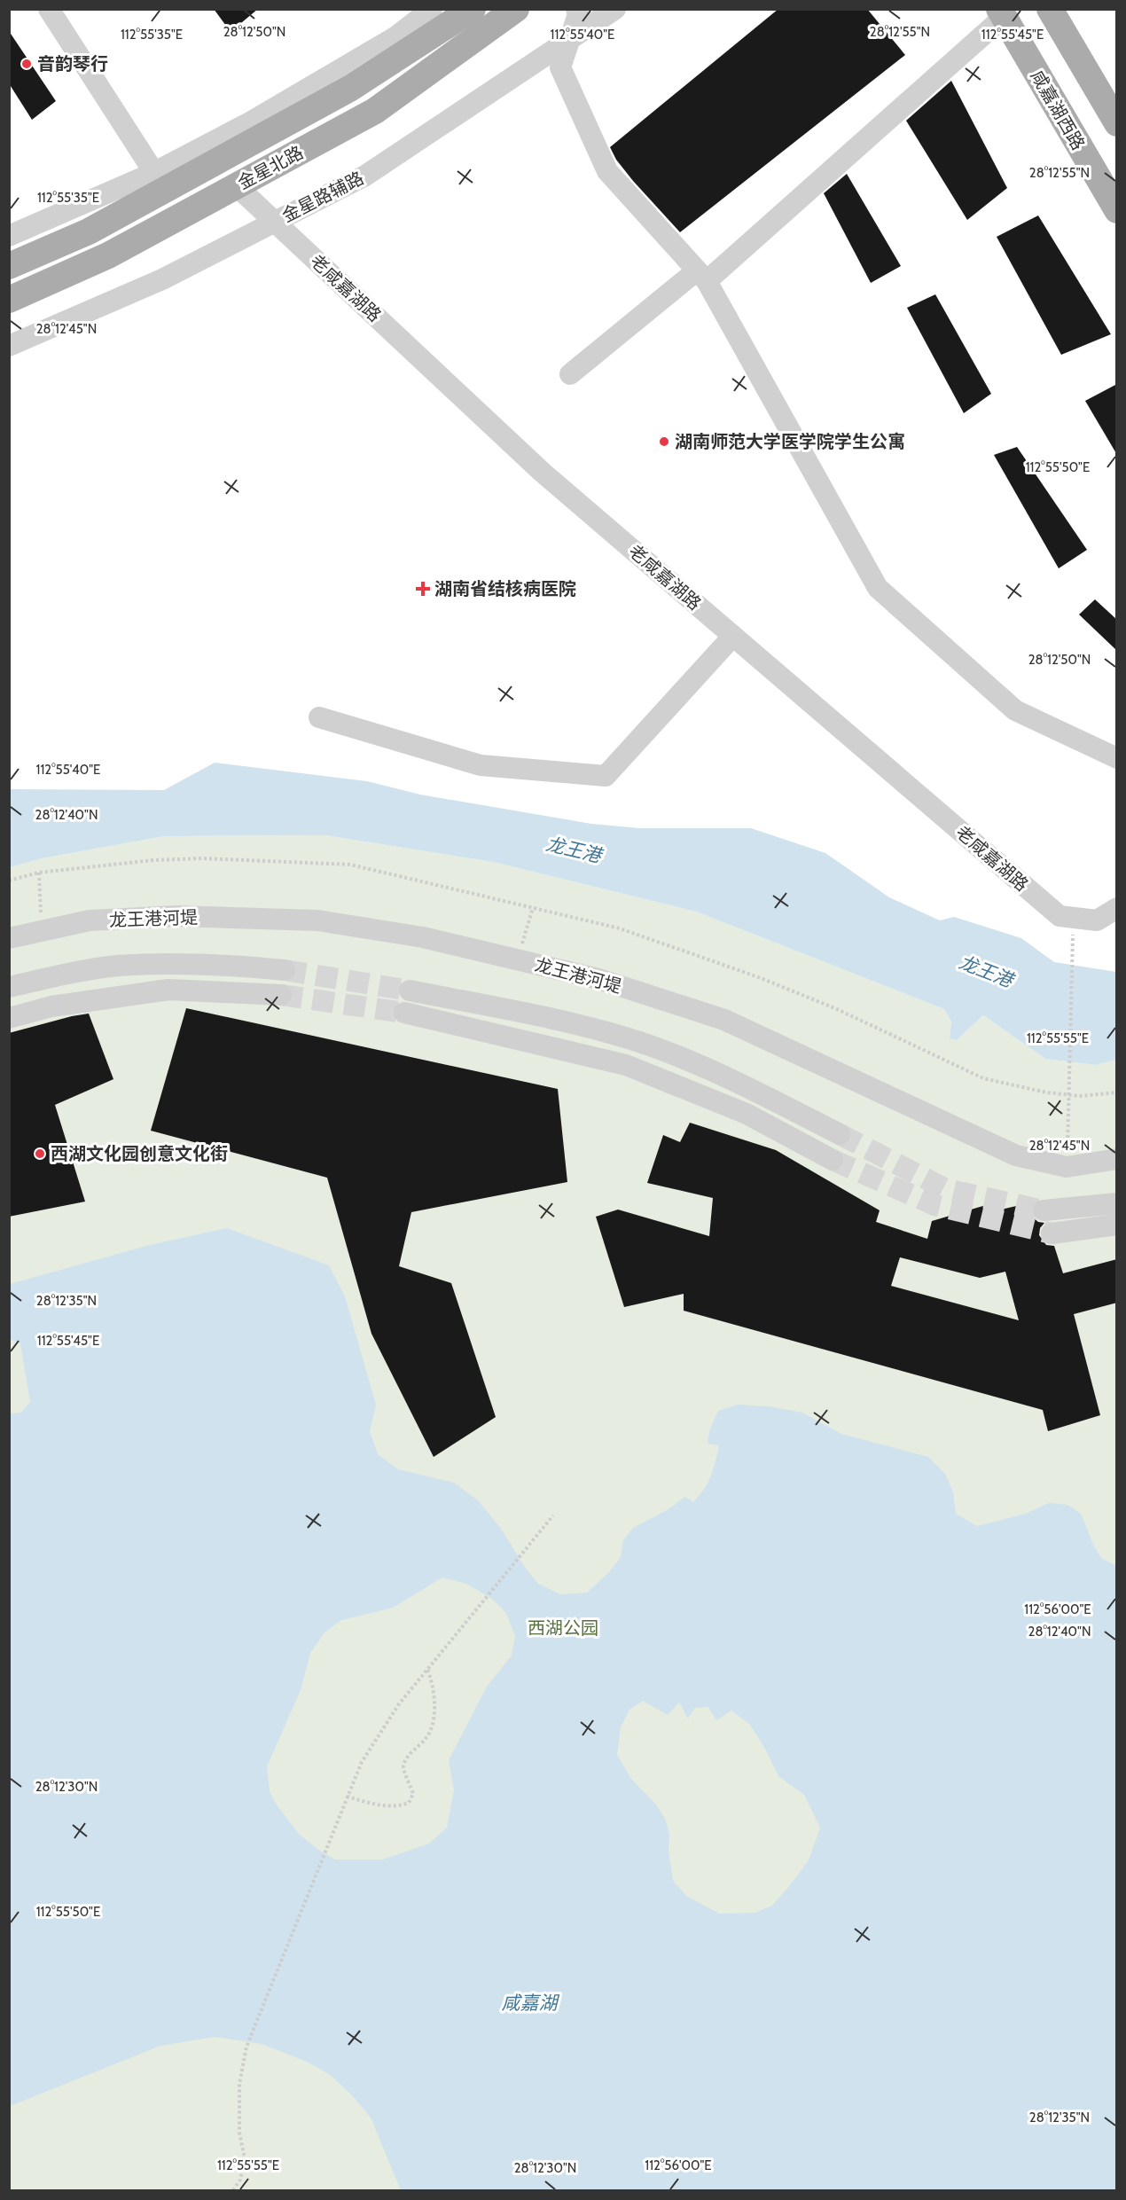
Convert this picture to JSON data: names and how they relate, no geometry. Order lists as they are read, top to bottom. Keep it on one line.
{"streets":{"main road":["咸嘉湖西路","金星北路"],"street":["金星路辅路","老咸嘉湖路","龙王港河堤"]},"crossings":[["金星北路","老咸嘉湖路"]],"water":["龙王港","咸嘉湖"],"parks":["西湖公园"],"places":{"other":["音韵琴行","湖南师范大学医学院学生公寓","西湖文化园创意文化街"],"health":["湖南省结核病医院"]},"coordinates":["28°12'50\"N","28°12'55\"N","112°55'35\"E","112°55'40\"E","112°55'45\"E","28°12'45\"N","112°55'50\"E","28°12'40\"N","112°55'55\"E","28°12'35\"N","112°56'00\"E","28°12'30\"N"]}
